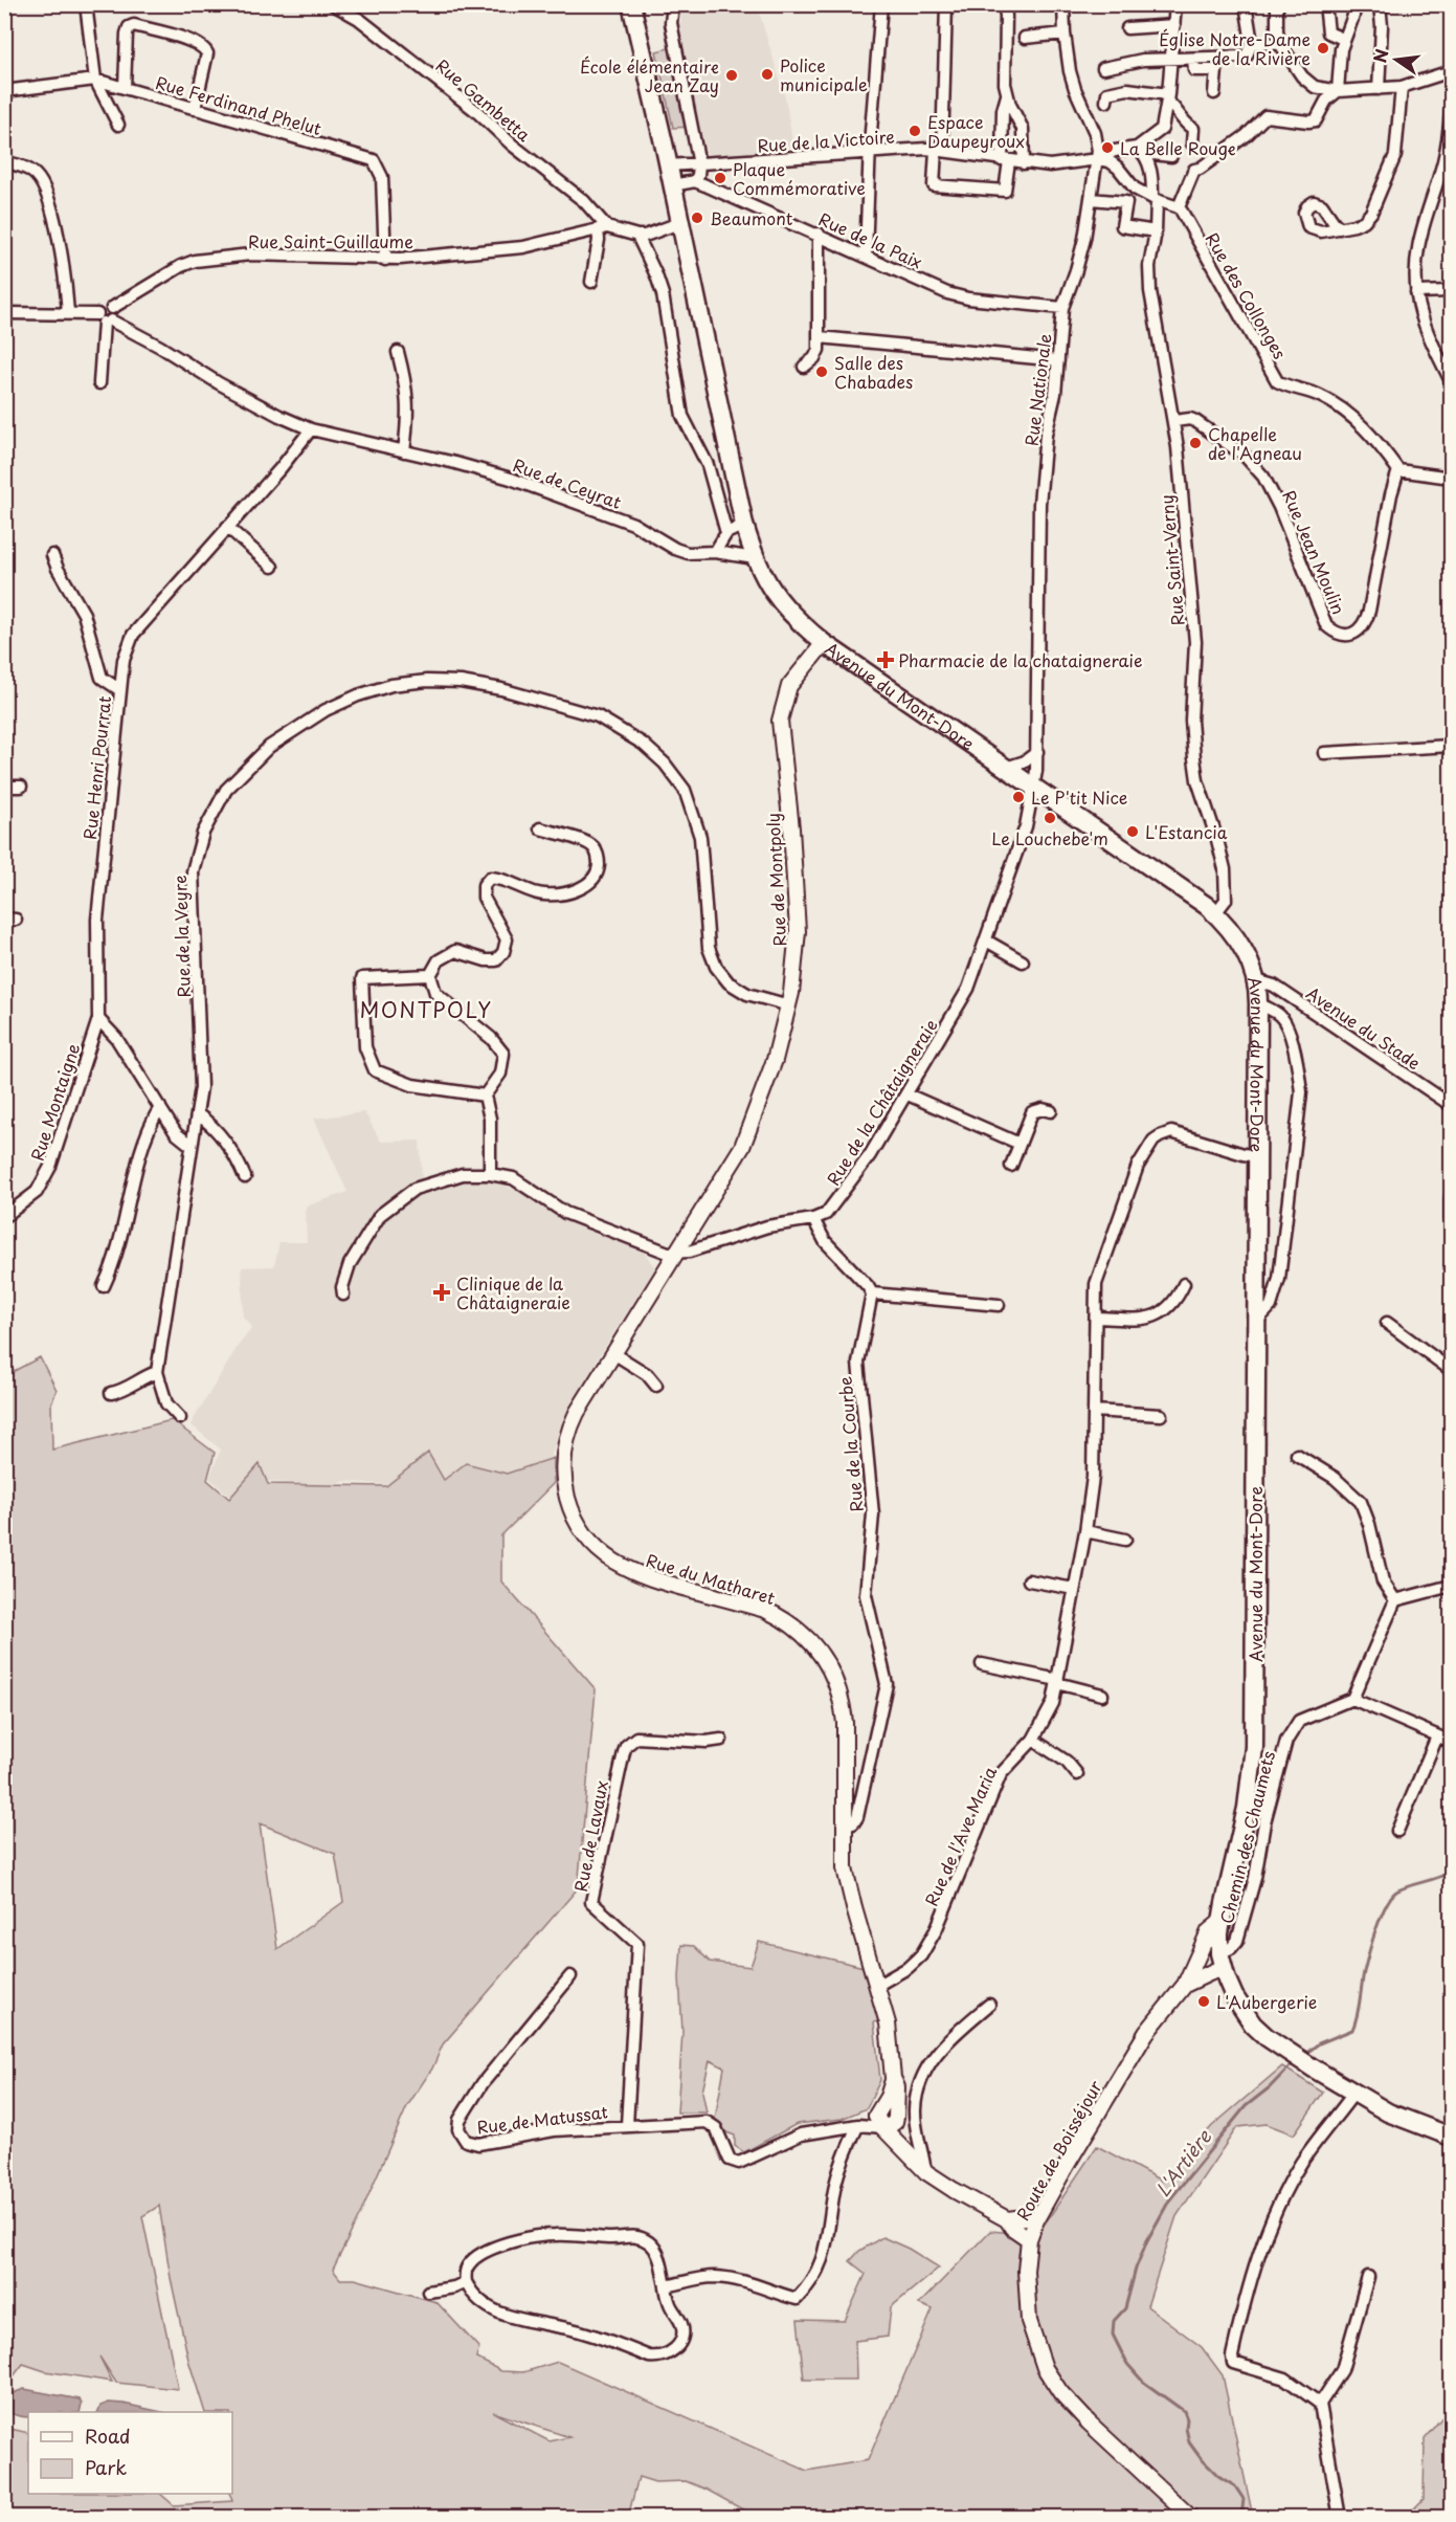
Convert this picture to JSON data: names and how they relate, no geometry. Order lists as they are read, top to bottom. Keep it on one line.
{"streets":{"main road":["Avenue du Mont-Dore"],"street":["Rue Gambetta","Rue Ferdinand Phelut","Rue de la Victoire","Rue de la Paix","Rue Saint-Guillaume","Rue des Collonges","Rue Nationale","Rue de Ceyrat","Rue Jean Moulin","Rue Saint-Verny","Rue Henri Pourrat","Rue de Montpoly","Rue de la Veyre","Avenue du Stade","Rue Montaigne","Rue de la Châtaigneraie","Rue de la Courbe","Rue du Matharet","Rue de Lavaux","Rue de l'Ave Maria","Chemin des Chaumets","Rue de Matussat","Route de Boisséjour"]},"crossings":[["Rue Gambetta","Rue Saint-Guillaume"],["Rue Ferdinand Phelut","Rue Saint-Guillaume"],["Rue de la Victoire","Rue Nationale"],["Rue de la Victoire","Rue Saint-Verny"],["Rue de la Victoire","Avenue du Mont-Dore"],["Rue de la Paix","Rue Nationale"],["Rue Saint-Guillaume","Rue de Ceyrat"],["Rue des Collonges","Rue Jean Moulin"],["Rue Nationale","Avenue du Mont-Dore"],["Rue Nationale","Rue de la Châtaigneraie"],["Rue de Ceyrat","Avenue du Mont-Dore"],["Rue de Ceyrat","Rue Henri Pourrat"],["Rue Jean Moulin","Rue Saint-Verny"],["Rue Saint-Verny","Avenue du Mont-Dore"],["Avenue du Mont-Dore","Rue de Montpoly"],["Avenue du Mont-Dore","Avenue du Stade"],["Avenue du Mont-Dore","Rue de la Châtaigneraie"],["Avenue du Mont-Dore","Rue de l'Ave Maria"],["Avenue du Mont-Dore","Chemin des Chaumets"],["Avenue du Mont-Dore","Route de Boisséjour"],["Rue Henri Pourrat","Rue Montaigne"],["Rue de Montpoly","Rue de la Veyre"],["Rue de Montpoly","Rue de la Châtaigneraie"],["Rue de Montpoly","Rue du Matharet"],["Rue de la Châtaigneraie","Rue du Matharet"],["Rue de la Courbe","Rue du Matharet"],["Rue du Matharet","Rue de l'Ave Maria"],["Rue du Matharet","Route de Boisséjour"],["Rue de Lavaux","Rue de Matussat"],["Chemin des Chaumets","Route de Boisséjour"]],"districts":["MONTPOLY"],"water":["L'Artière"],"places":{"other":["Église Notre-Dame de la Rivière","Police municipale","École élémentaire Jean Zay","Espace Daupeyroux","La Belle Rouge","Plaque Commémorative","Beaumont","Salle des Chabades","Chapelle de l'Agneau","Le P'tit Nice","Le Louchebe'm","L'Estancia","L'Aubergerie"],"health":["Pharmacie de la chataigneraie","Clinique de la Châtaigneraie"]},"legend":["Road","Park"],"north":"left"}
